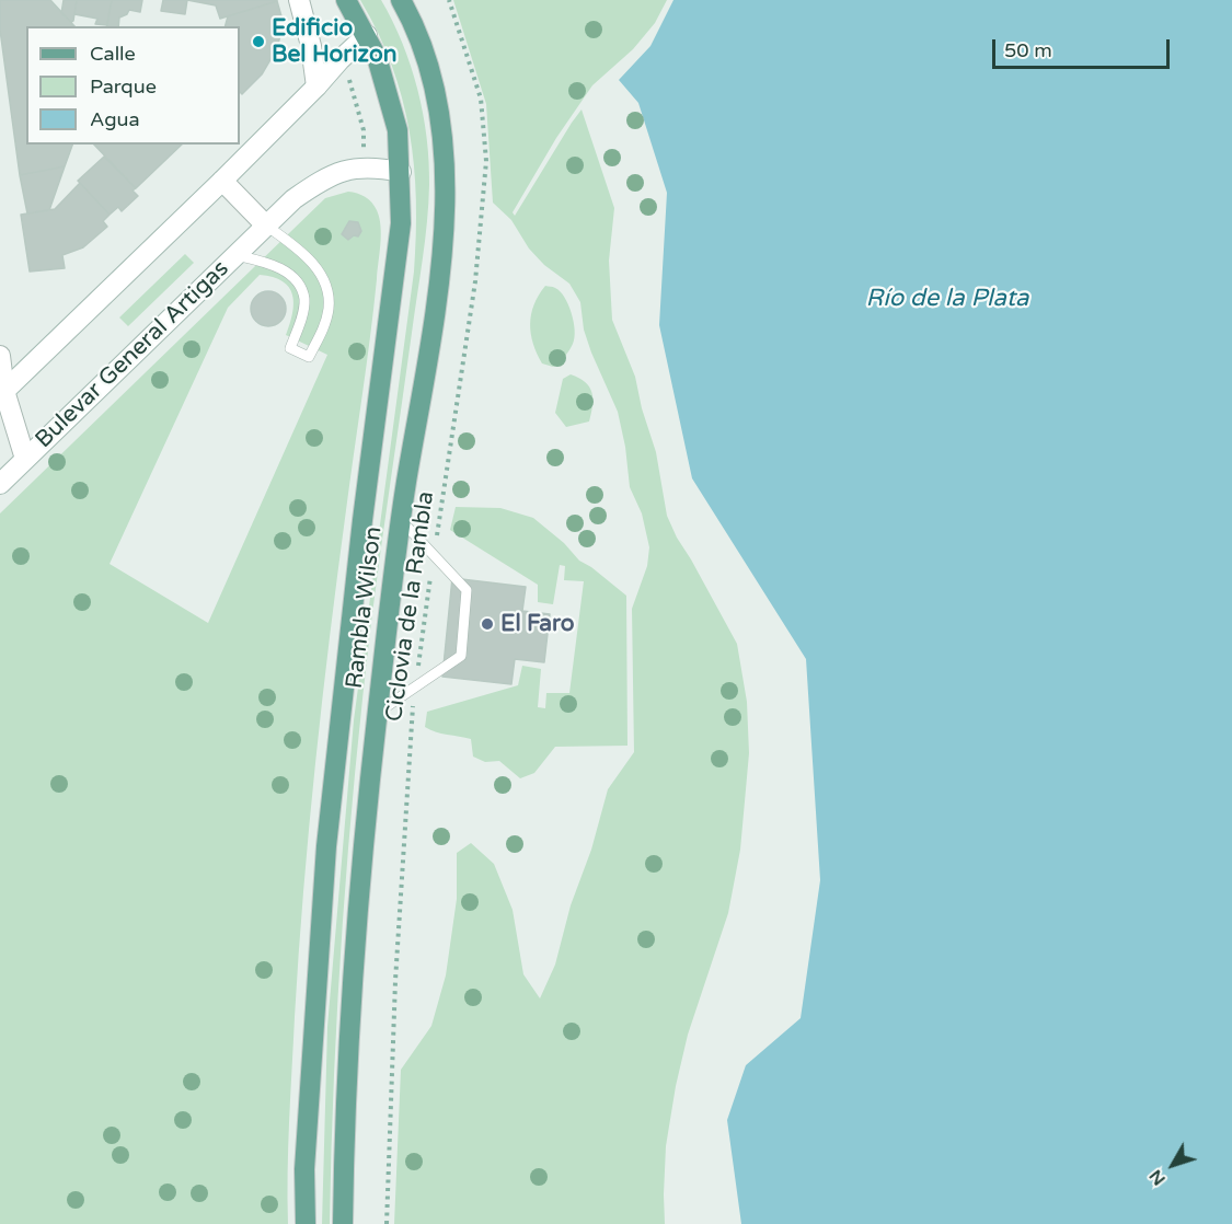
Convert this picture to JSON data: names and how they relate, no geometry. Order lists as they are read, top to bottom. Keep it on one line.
{"streets":{"main road":["Bulevar General Artigas","Rambla Wilson"],"path":["Ciclovia de la Rambla"]},"crossings":[["Bulevar General Artigas","Rambla Wilson"]],"water":["Río de la Plata"],"places":["Edificio Bel Horizon","El Faro"],"legend":["Calle","Parque","Agua"],"scale_bar":"50 m","north":"bottom left"}
